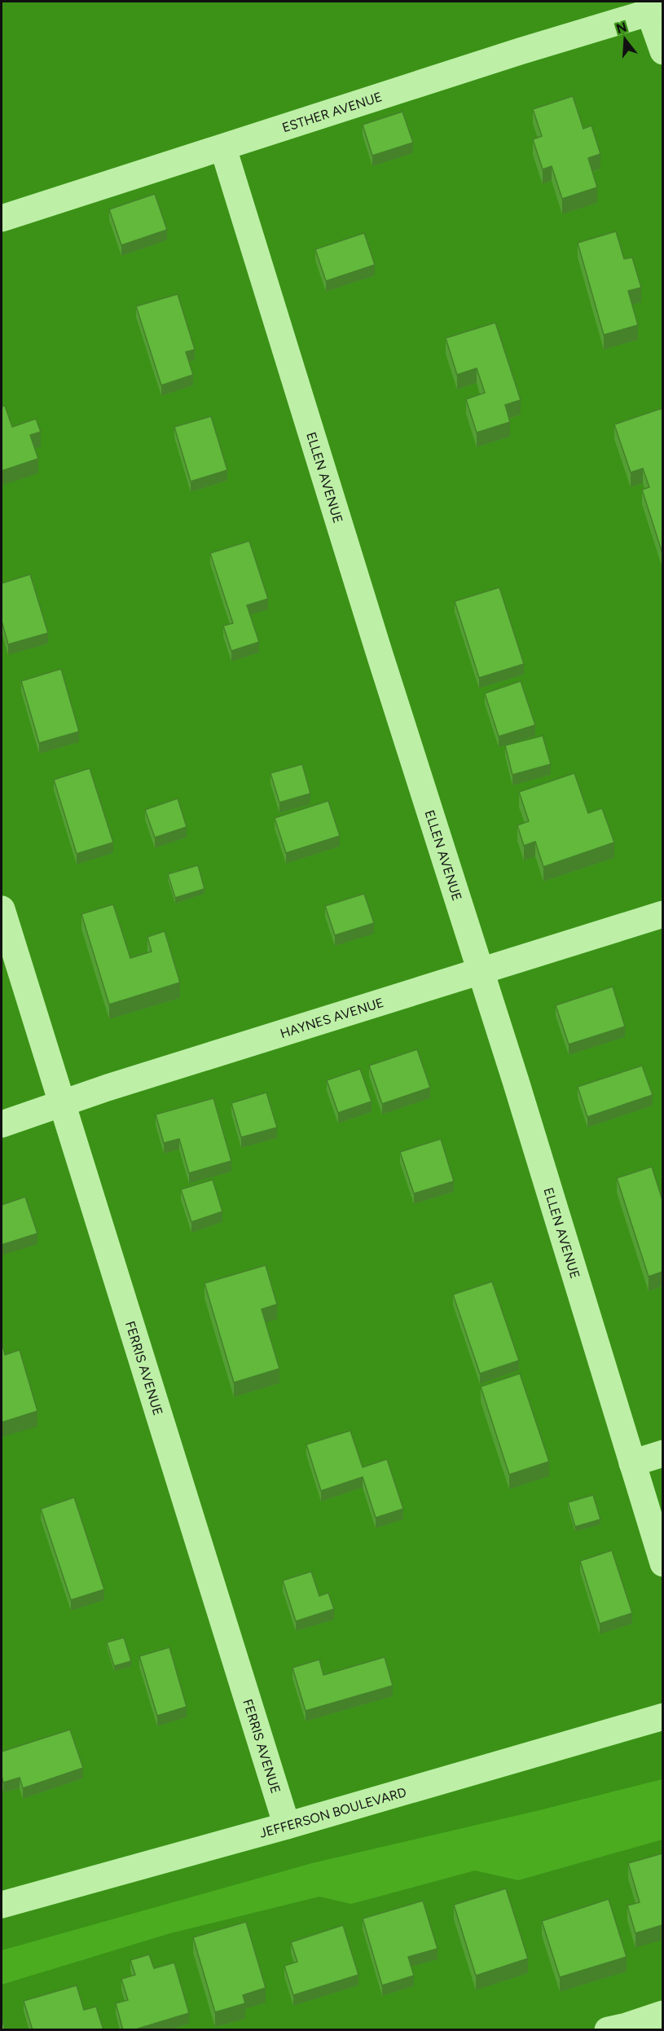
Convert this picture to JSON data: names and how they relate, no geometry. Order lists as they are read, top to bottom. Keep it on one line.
{"streets":{"street":["ESTHER AVENUE","ELLEN AVENUE","HAYNES AVENUE","FERRIS AVENUE","JEFFERSON BOULEVARD"]},"crossings":[["ESTHER AVENUE","ELLEN AVENUE"],["ELLEN AVENUE","HAYNES AVENUE"],["HAYNES AVENUE","FERRIS AVENUE"],["FERRIS AVENUE","JEFFERSON BOULEVARD"]],"north":"top"}
